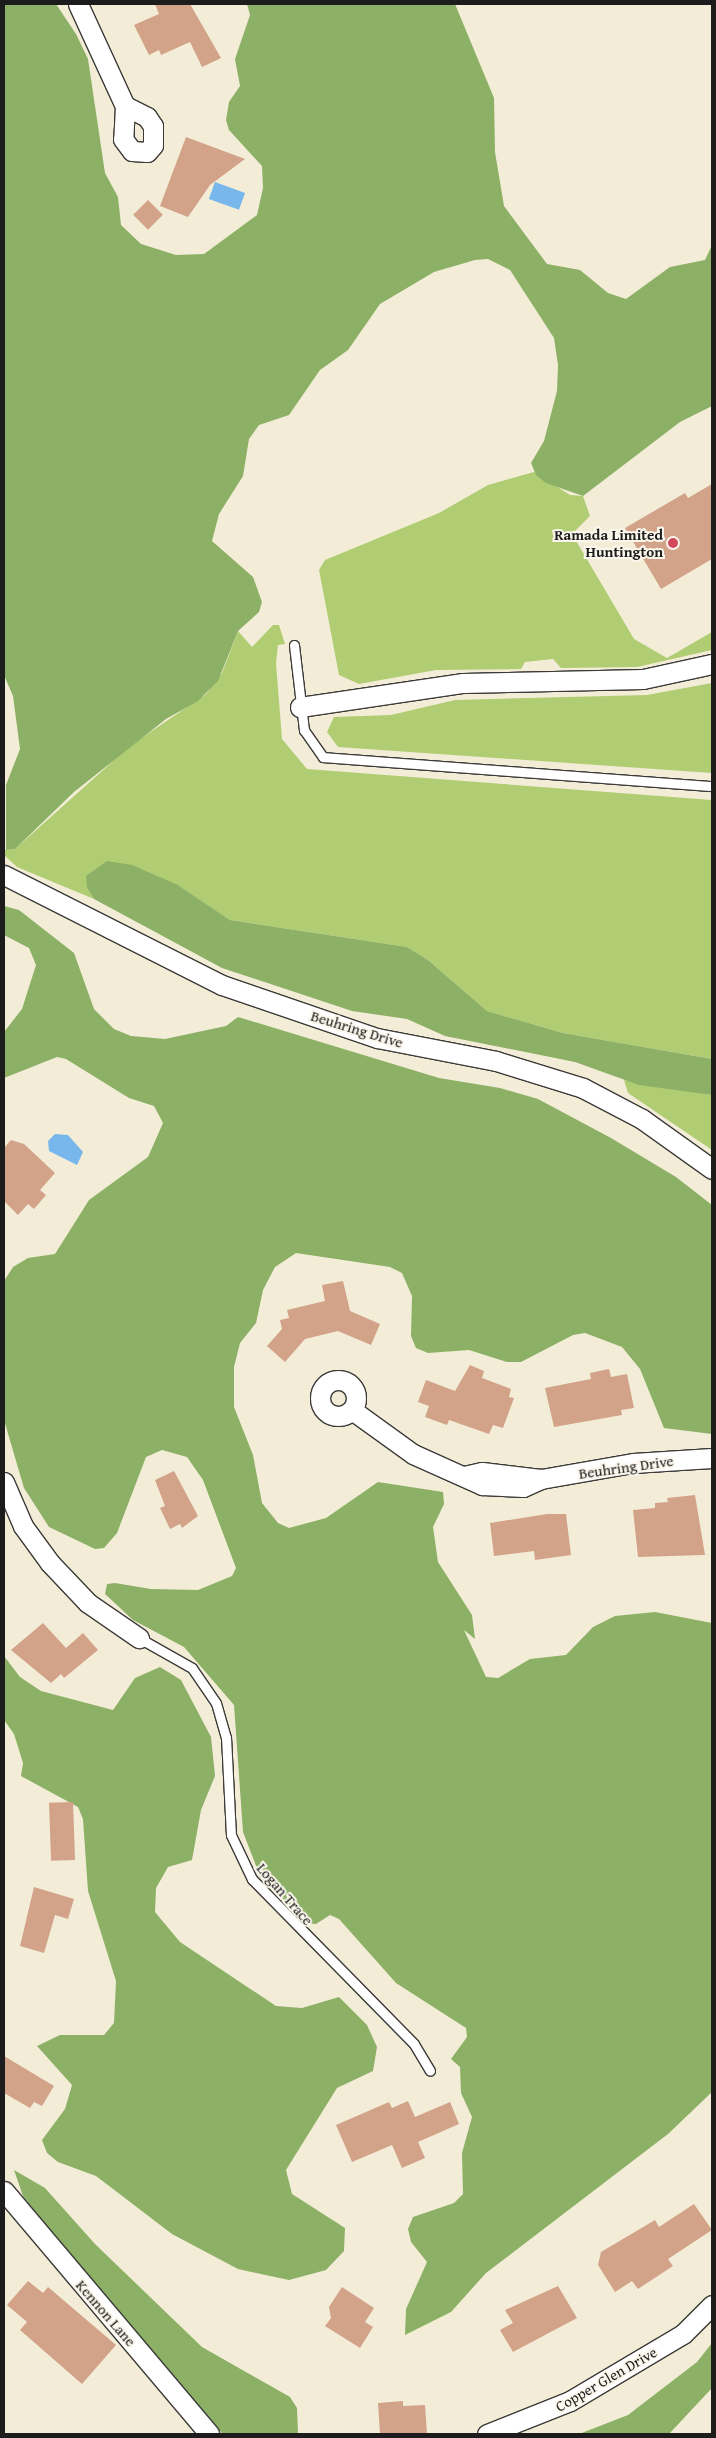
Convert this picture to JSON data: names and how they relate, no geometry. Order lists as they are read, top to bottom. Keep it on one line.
{"streets":{"street":["Beuhring Drive","Kennon Lane","Copper Glen Drive"],"lane":["Logan Trace"]},"places":["Ramada Limited Huntington"]}
